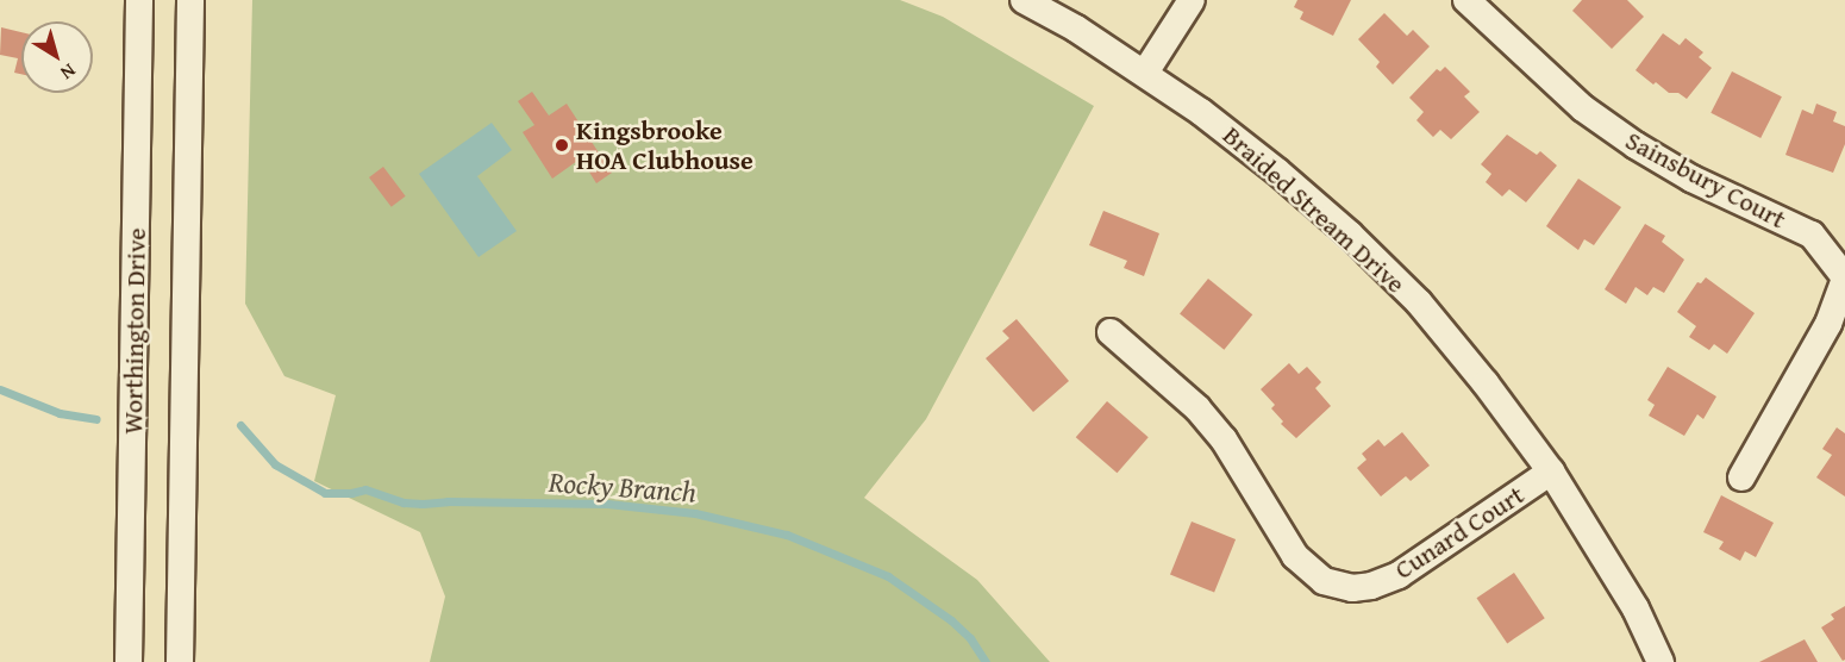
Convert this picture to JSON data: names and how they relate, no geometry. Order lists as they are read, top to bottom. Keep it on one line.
{"streets":{"street":["Sainsbury Court","Braided Stream Drive","Worthington Drive","Cunard Court"]},"crossings":[["Braided Stream Drive","Cunard Court"]],"water":["Rocky Branch"],"places":["Kingsbrooke HOA Clubhouse"],"north":"bottom right"}
